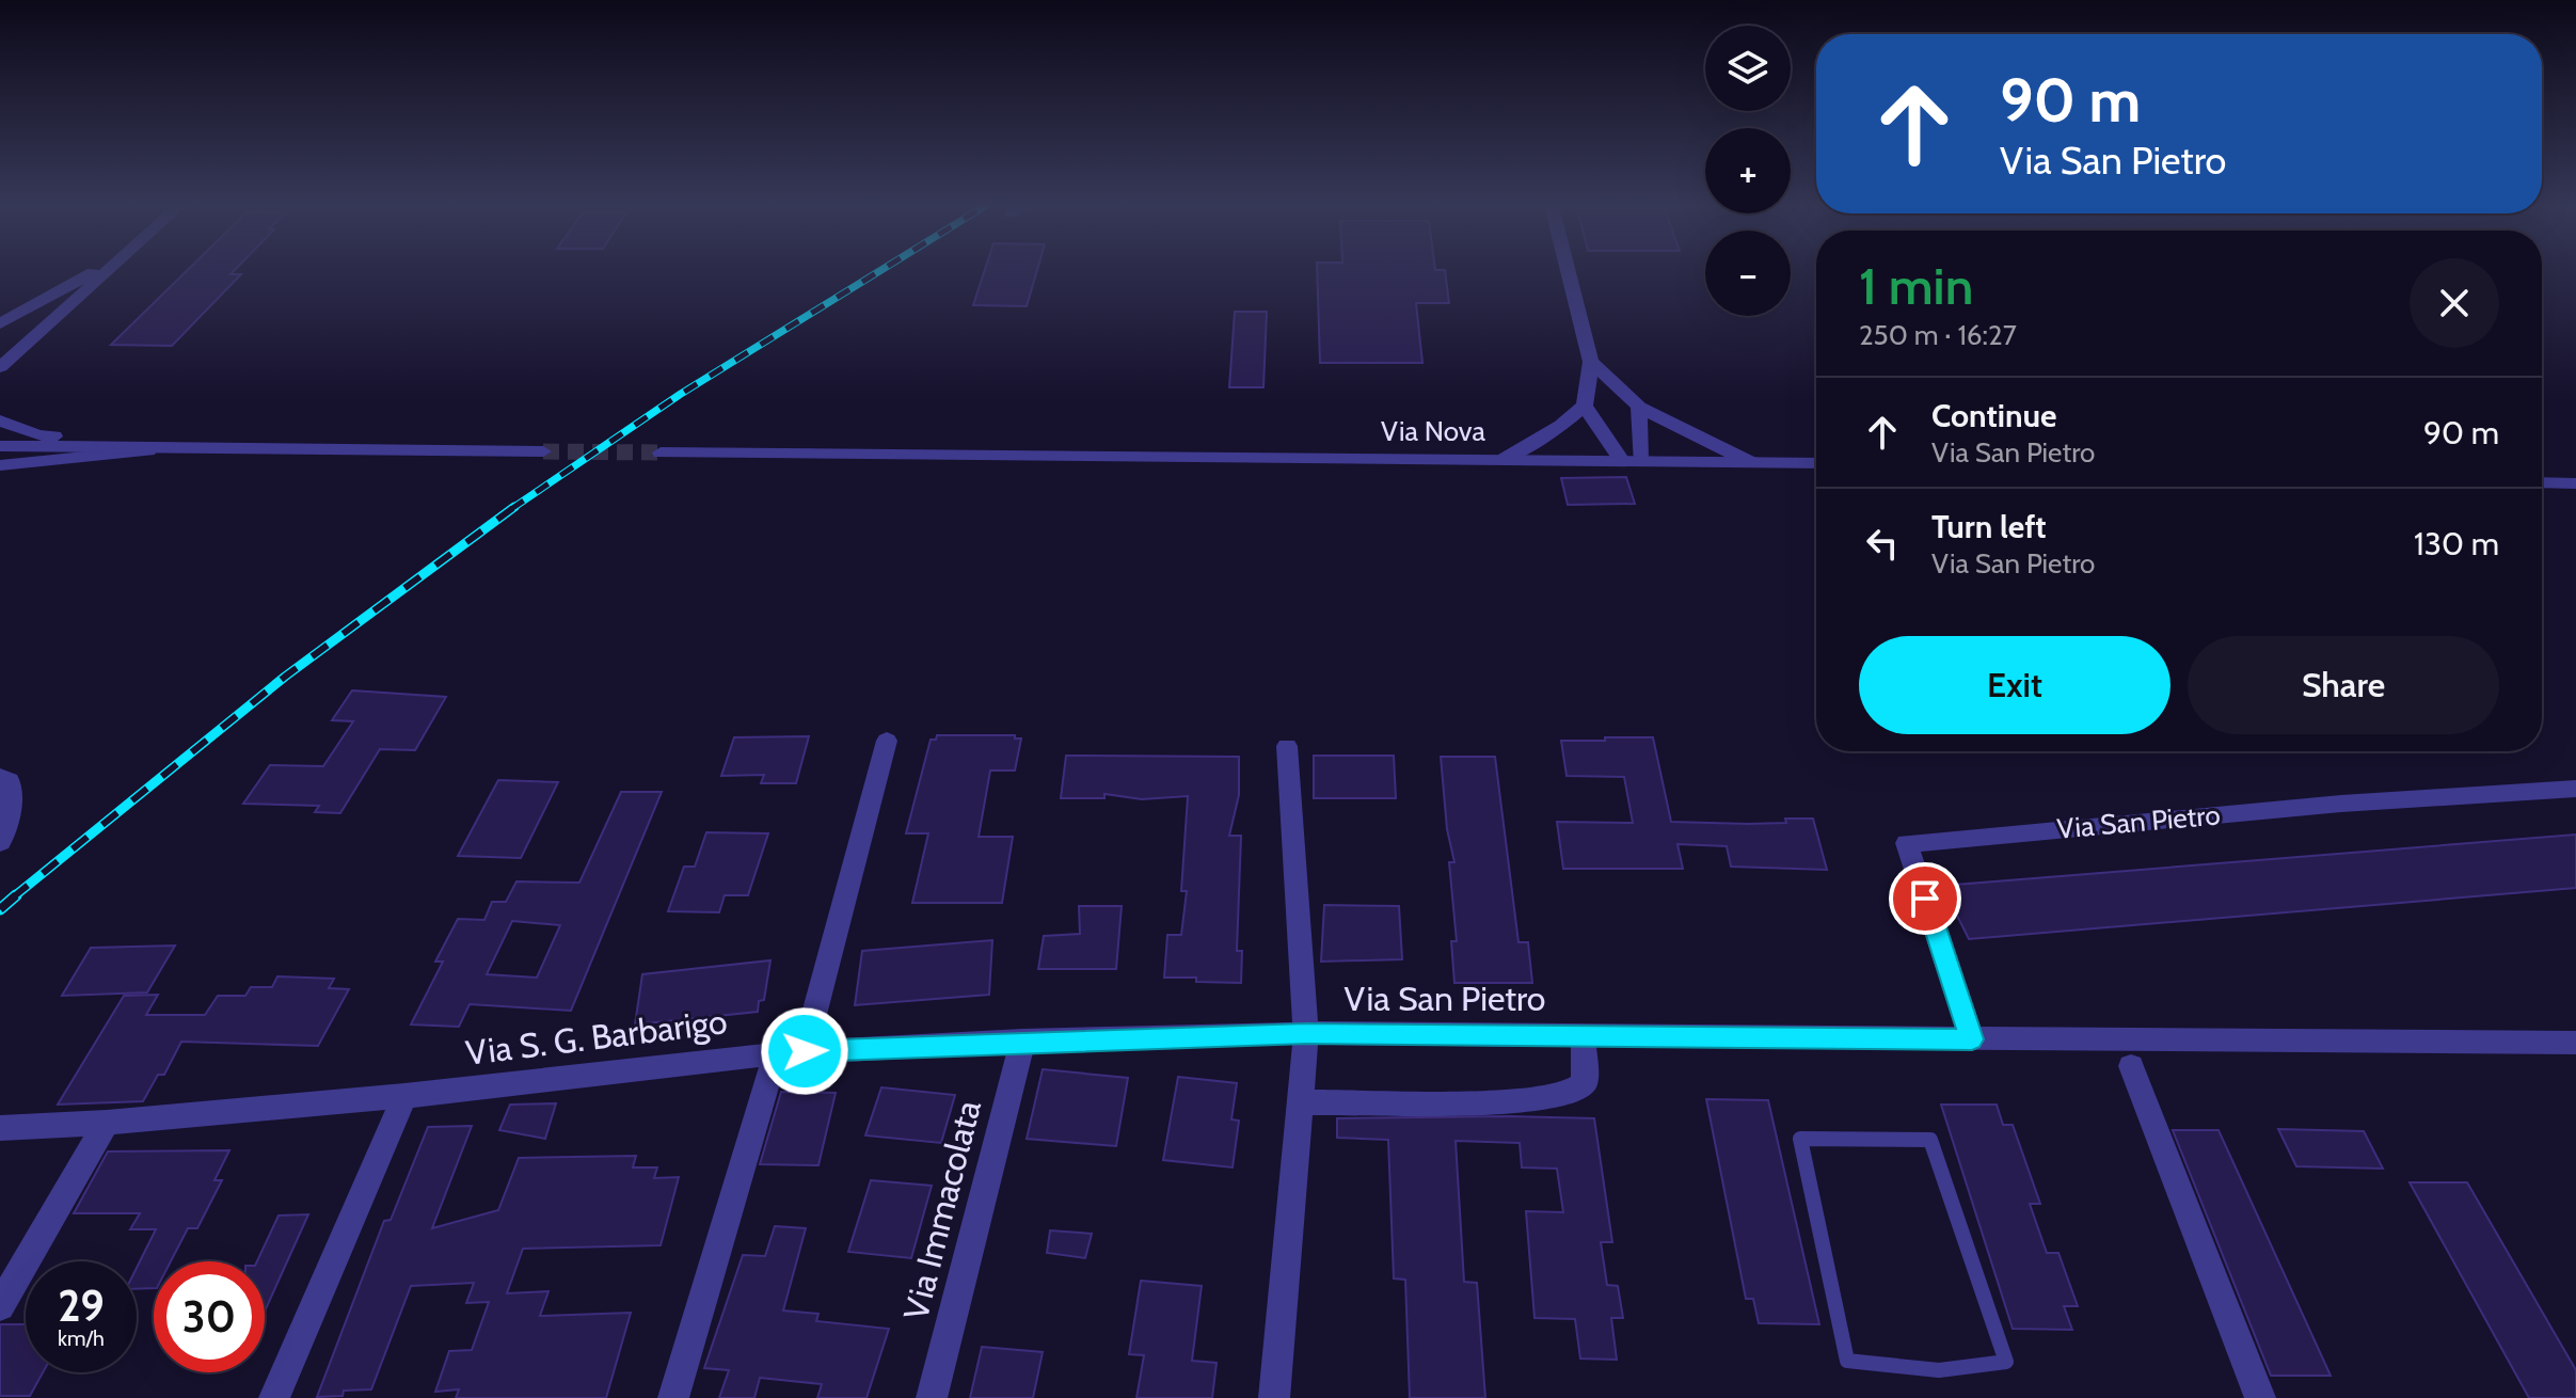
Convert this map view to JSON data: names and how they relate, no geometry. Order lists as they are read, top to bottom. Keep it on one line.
{"streets":{"street":["Via Nova","Via San Pietro","Via S. G. Barbarigo","Via Immacolata"]},"crossings":[["Via San Pietro","Via S. G. Barbarigo"],["Via S. G. Barbarigo","Via Immacolata"]],"page":{"map_buttons":["+","−"],"turn":["90 m","Via San Pietro"],"heading":["1 min","250 m · 16:27"],"list":[{"name":"Continue","note":"Via San Pietro","value":"90 m"},{"name":"Turn left","note":"Via San Pietro","value":"130 m"}],"buttons":["Exit","Share"],"speed":"29 km/h","limit":"30"}}
